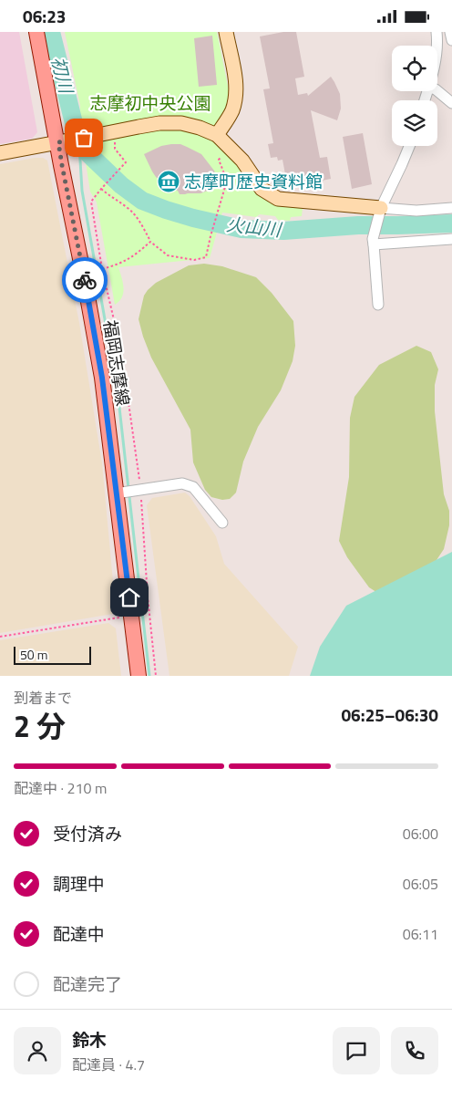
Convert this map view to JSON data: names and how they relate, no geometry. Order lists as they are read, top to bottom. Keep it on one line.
{"streets":{"main road":["福岡志摩線"]},"water":["初川","火山川"],"parks":["志摩初中央公園"],"places":{"museum":["志摩町歴史資料館"]},"scale_bar":"50 m","page":{"status":"06:23","scale":"50 m","heading":["2 分","到着まで","06:25–06:30"],"panel":["鈴木","配達員 · 4.7"],"bar":"配達中 · 210 m","list":[["受付済み","06:00"],["調理中","06:05"],["配達中","06:11"],"配達完了"]}}
